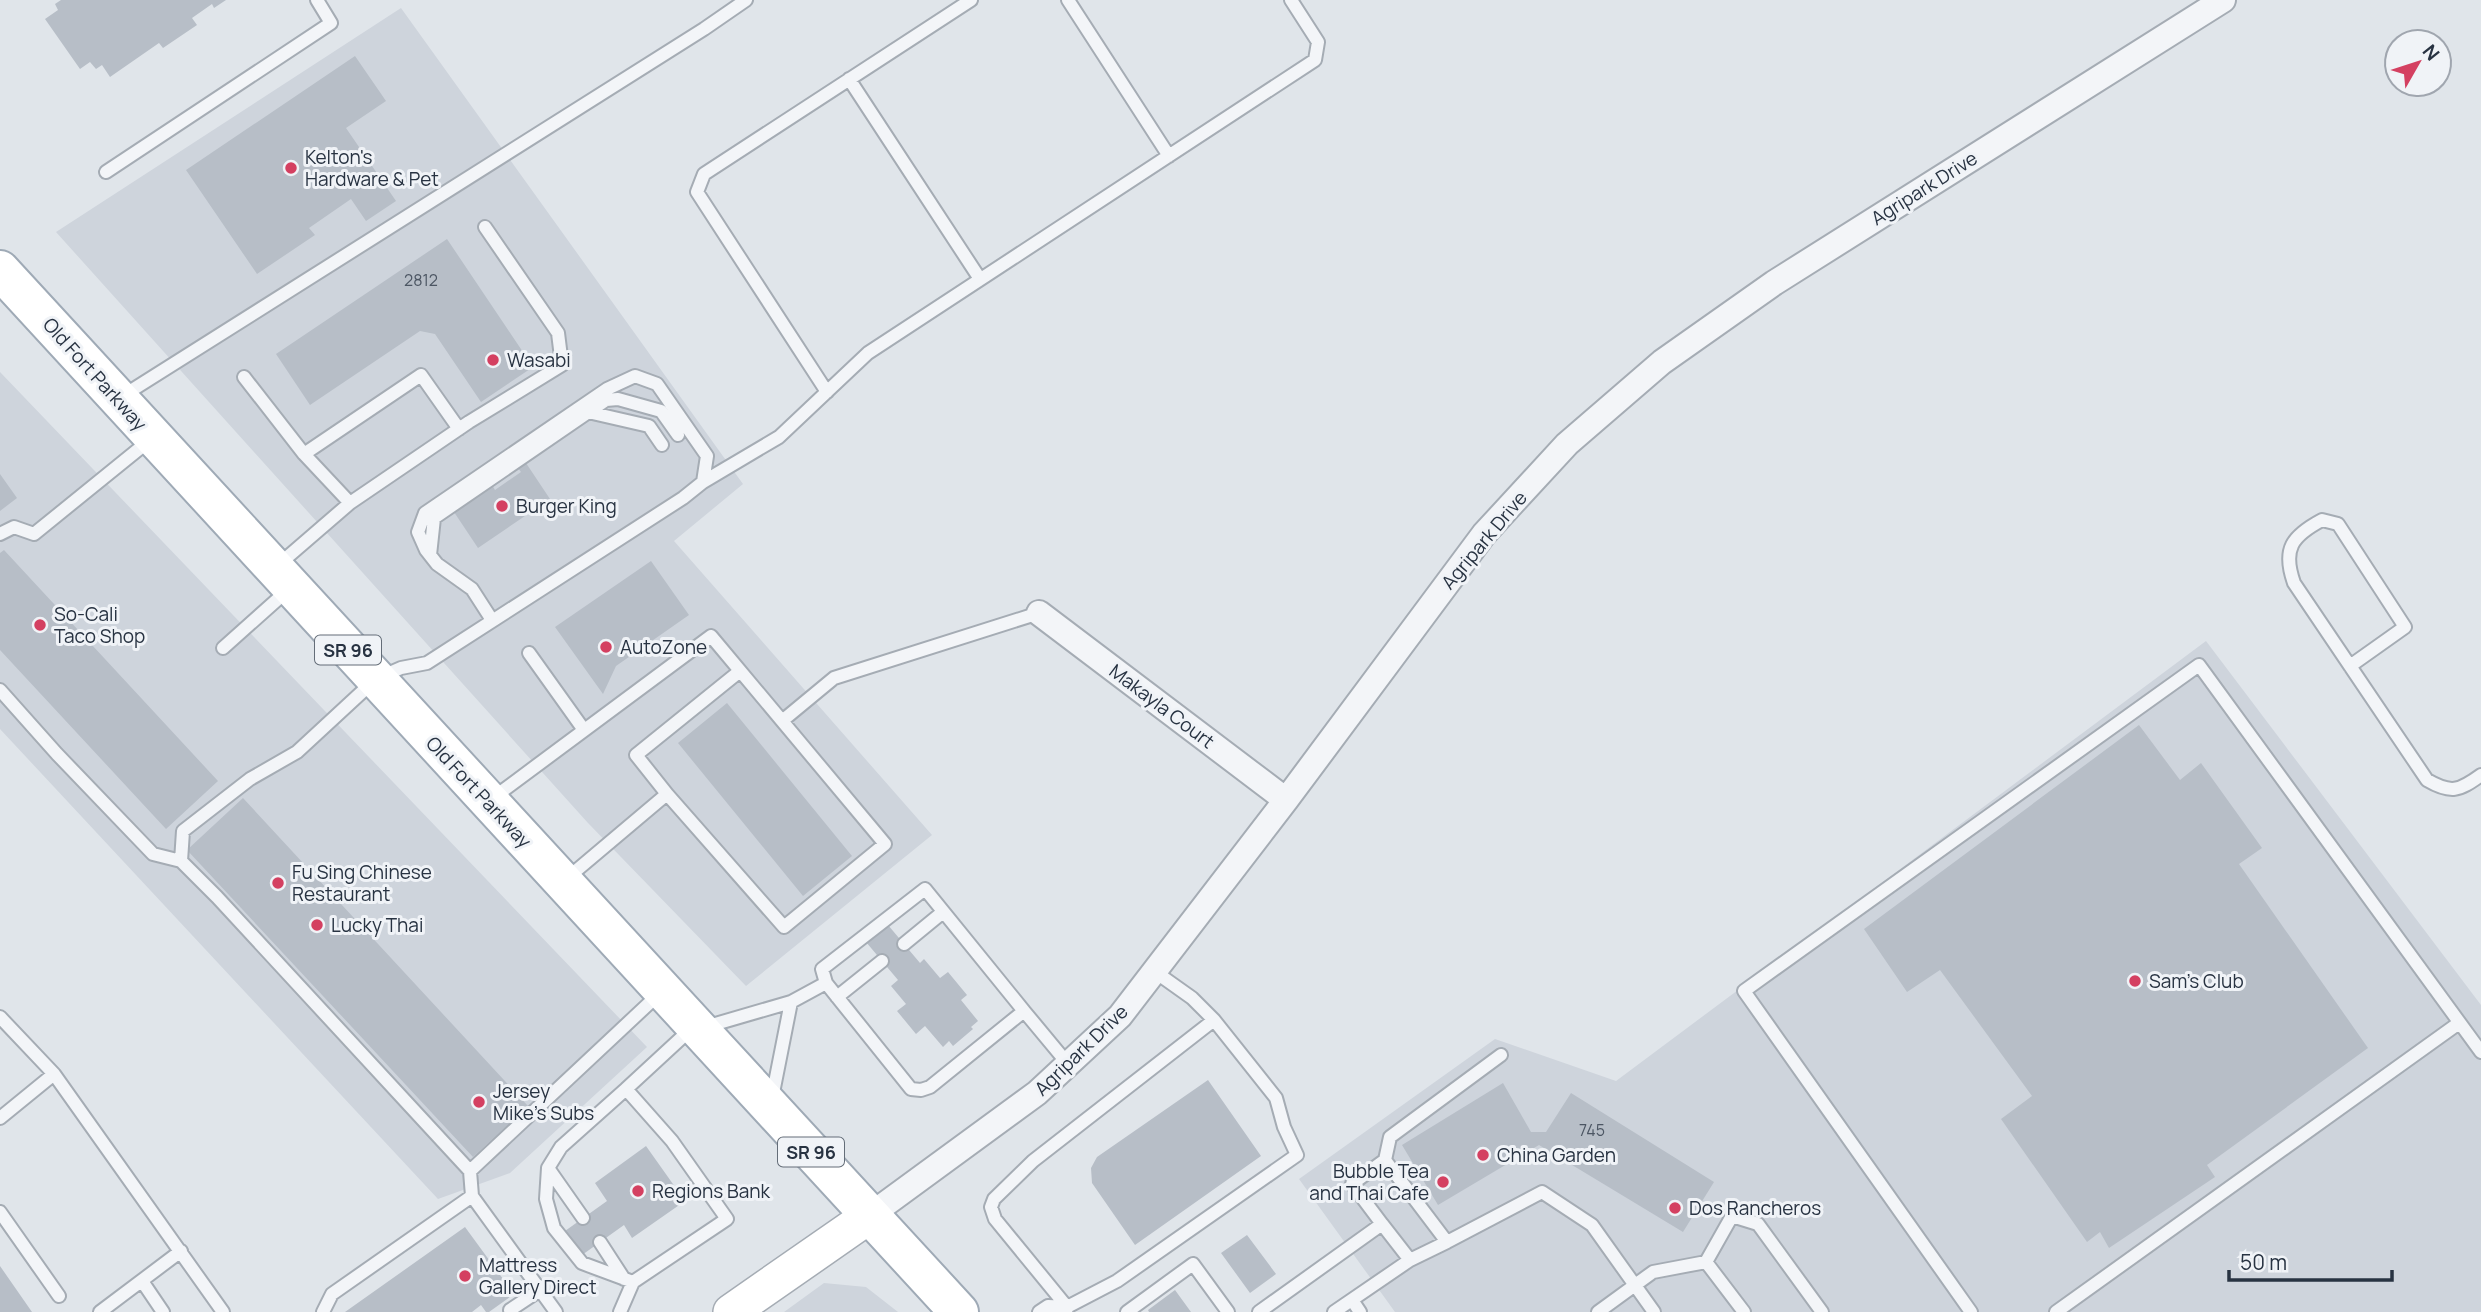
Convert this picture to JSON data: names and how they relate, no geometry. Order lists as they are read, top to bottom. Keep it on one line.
{"streets":{"main road":["Old Fort Parkway","SR 96"],"street":["Agripark Drive","Makayla Court"]},"crossings":[["Agripark Drive","Old Fort Parkway"],["Agripark Drive","Makayla Court"]],"places":["Kelton's Hardware & Pet","Wasabi","Burger King","So-Cali Taco Shop","AutoZone","Fu Sing Chinese Restaurant","Lucky Thai","Sam's Club","Jersey Mike's Subs","China Garden","Bubble Tea and Thai Cafe","Regions Bank","Dos Rancheros","Mattress Gallery Direct"],"house_numbers":["2812","745"],"scale_bar":"50 m","north":"top right"}
